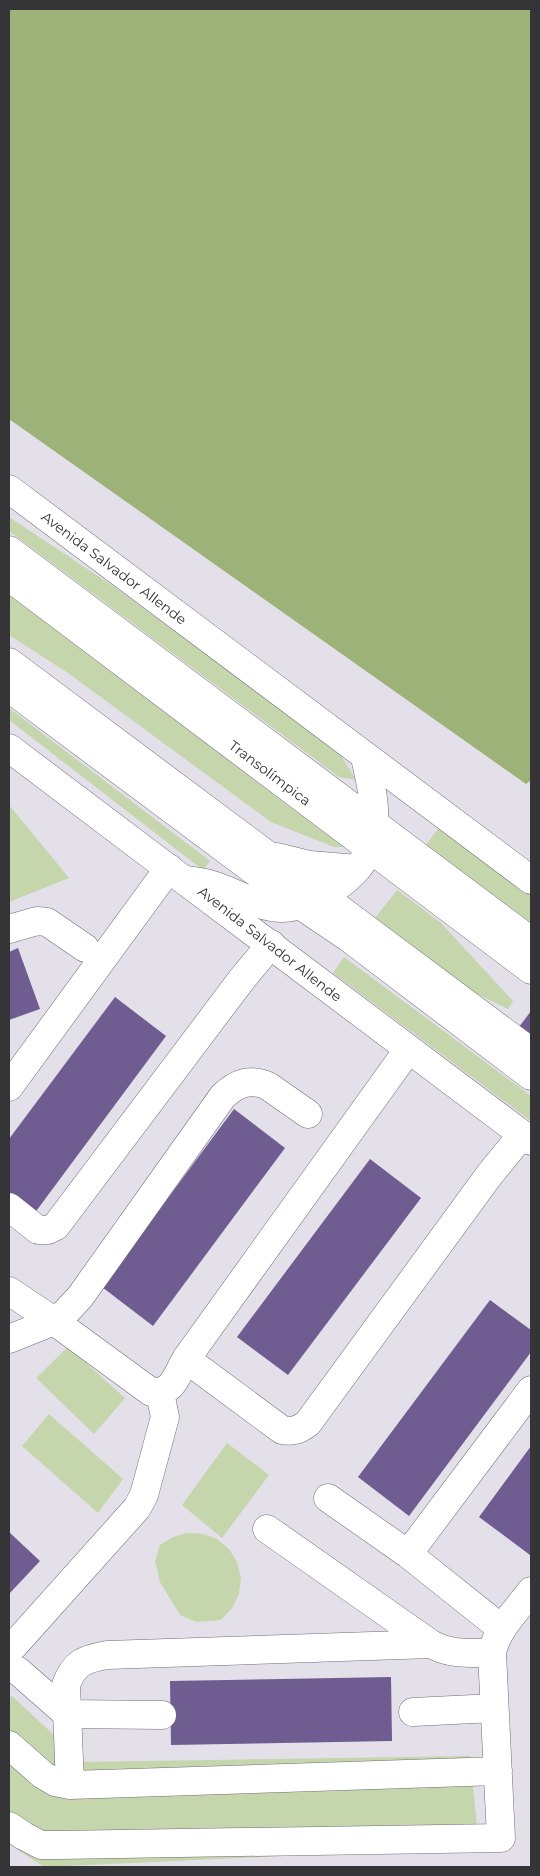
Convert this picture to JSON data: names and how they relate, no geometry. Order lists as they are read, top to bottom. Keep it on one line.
{"streets":{"main road":["Avenida Salvador Allende","Transolímpica"]}}
